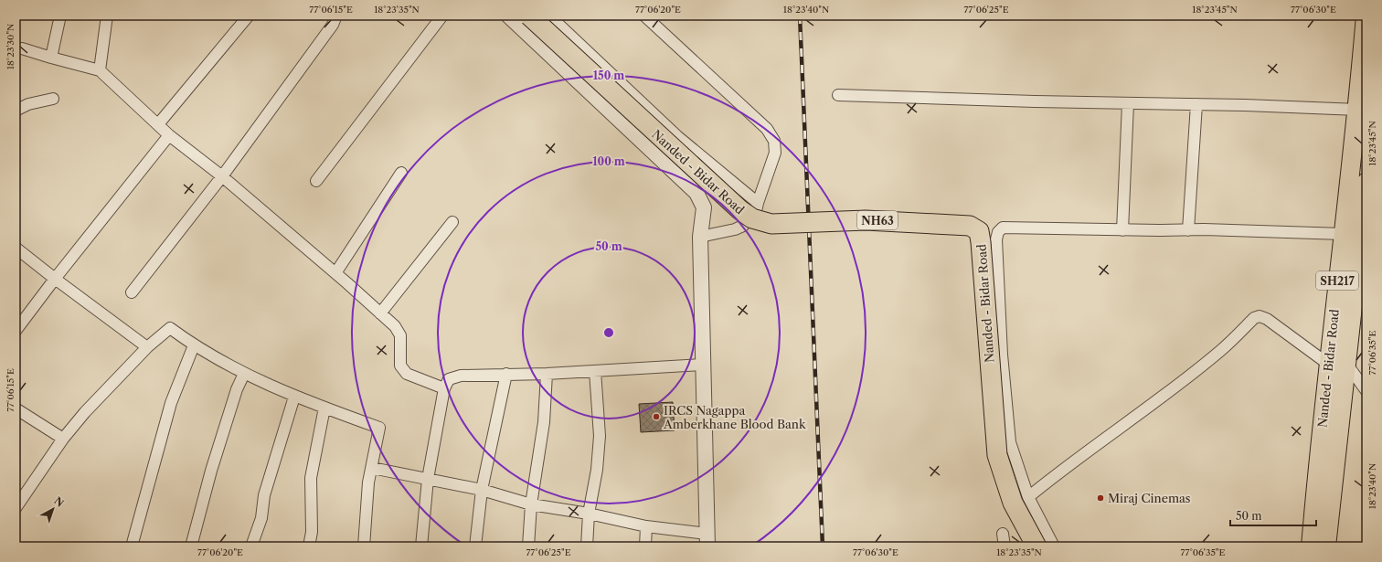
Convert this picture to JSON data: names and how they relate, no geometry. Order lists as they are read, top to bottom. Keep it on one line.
{"streets":{"highway":["Nanded - Bidar Road","NH63"],"main road":["SH217"]},"places":["IRCS Nagappa Amberkhane Blood Bank","Miraj Cinemas"],"scale_bar":"50 m","north":"top right","coordinates":["77°06'15\"E","18°23'35\"N","77°06'20\"E","18°23'40\"N","77°06'25\"E","18°23'45\"N","77°06'30\"E","18°23'30\"N","77°06'35\"E"],"rings":["150 m","100 m","50 m"]}
